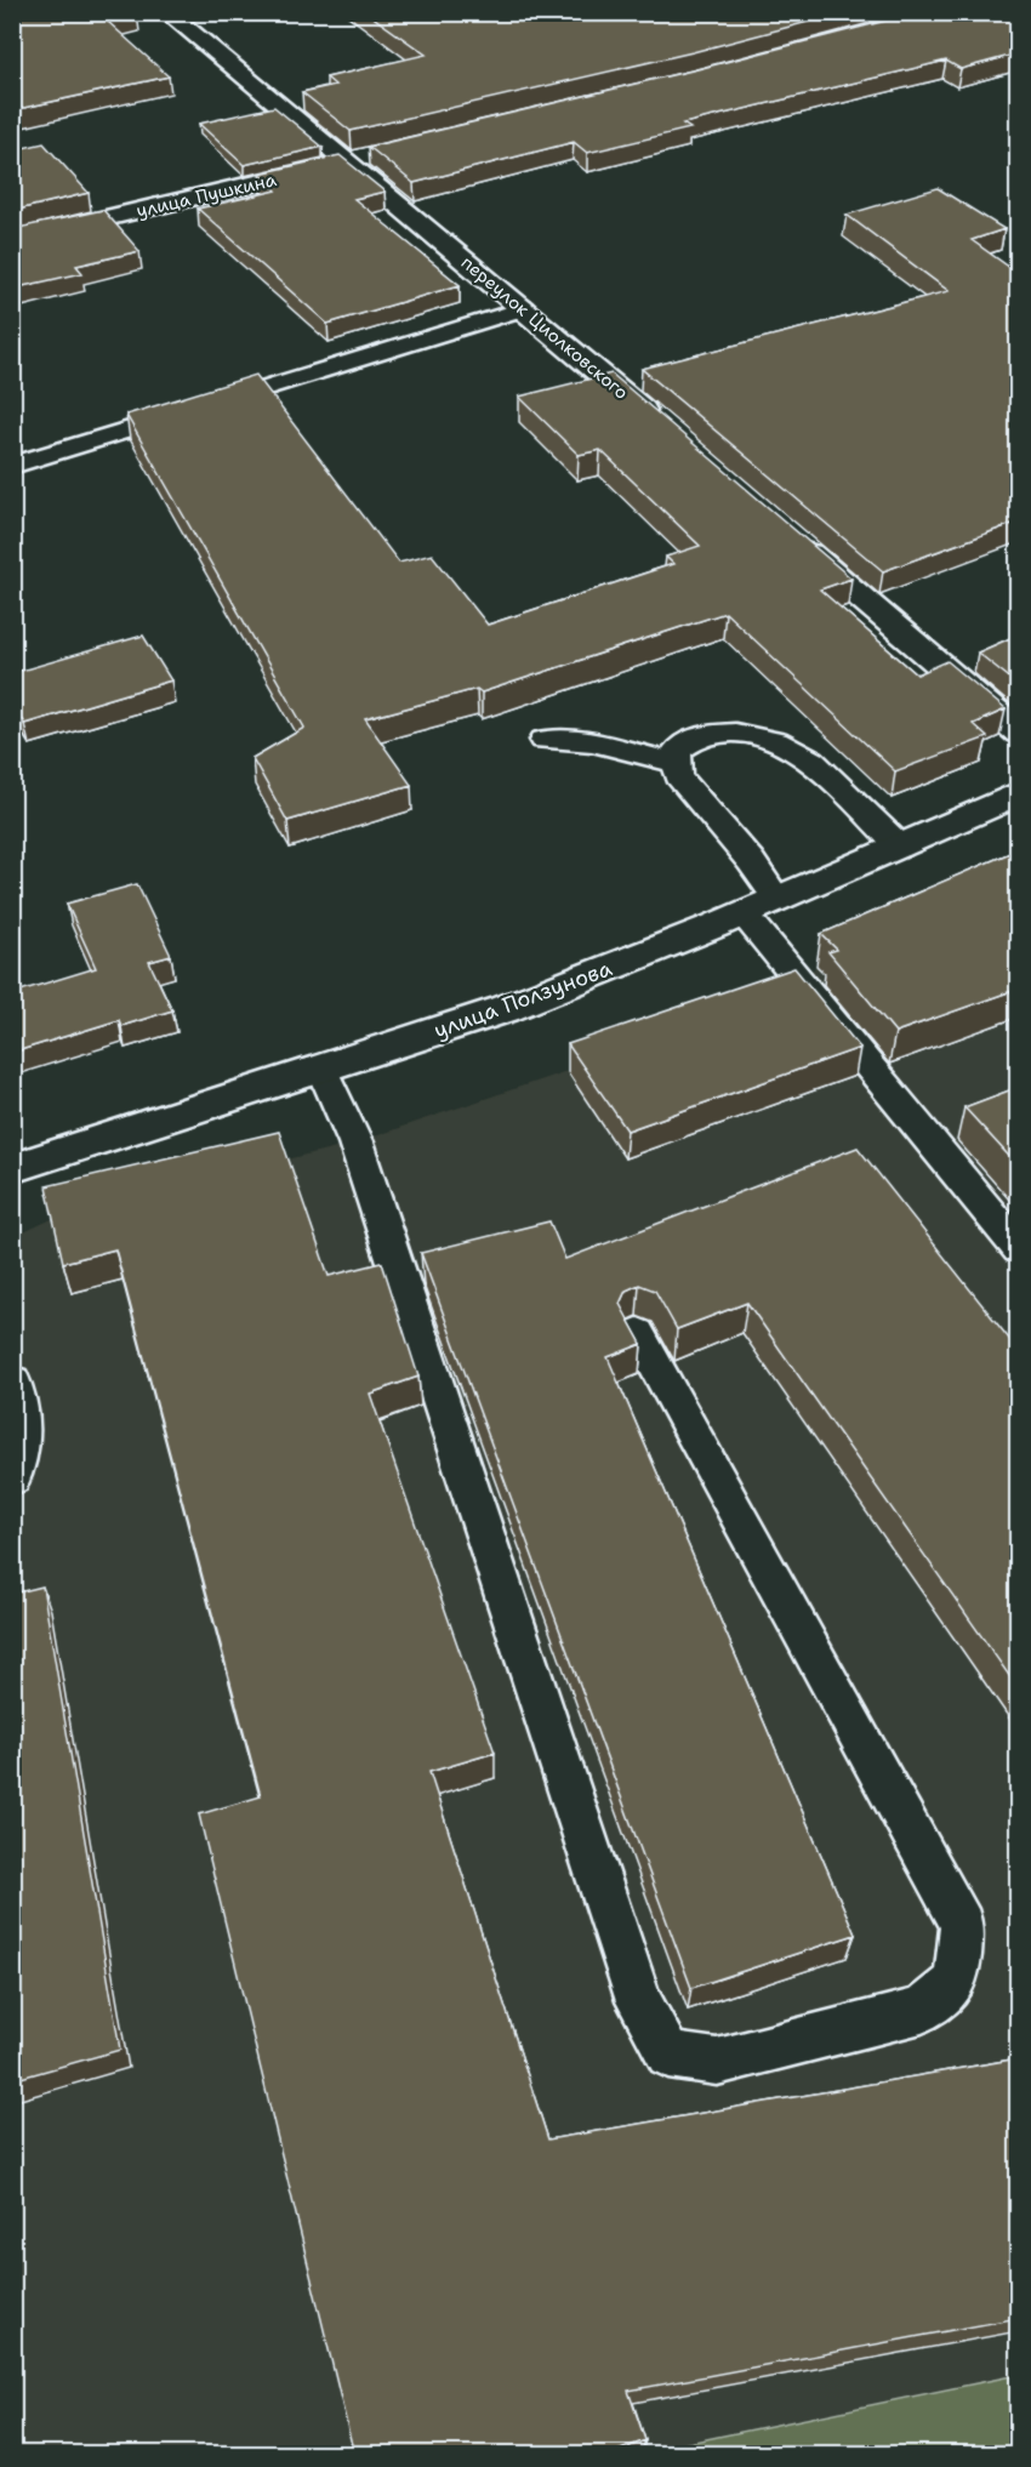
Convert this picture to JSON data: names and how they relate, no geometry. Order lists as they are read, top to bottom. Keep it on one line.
{"streets":{"street":["улица Пушкина","переулок Циолковского","улица Ползунова"]},"crossings":[["улица Пушкина","переулок Циолковского"]]}
